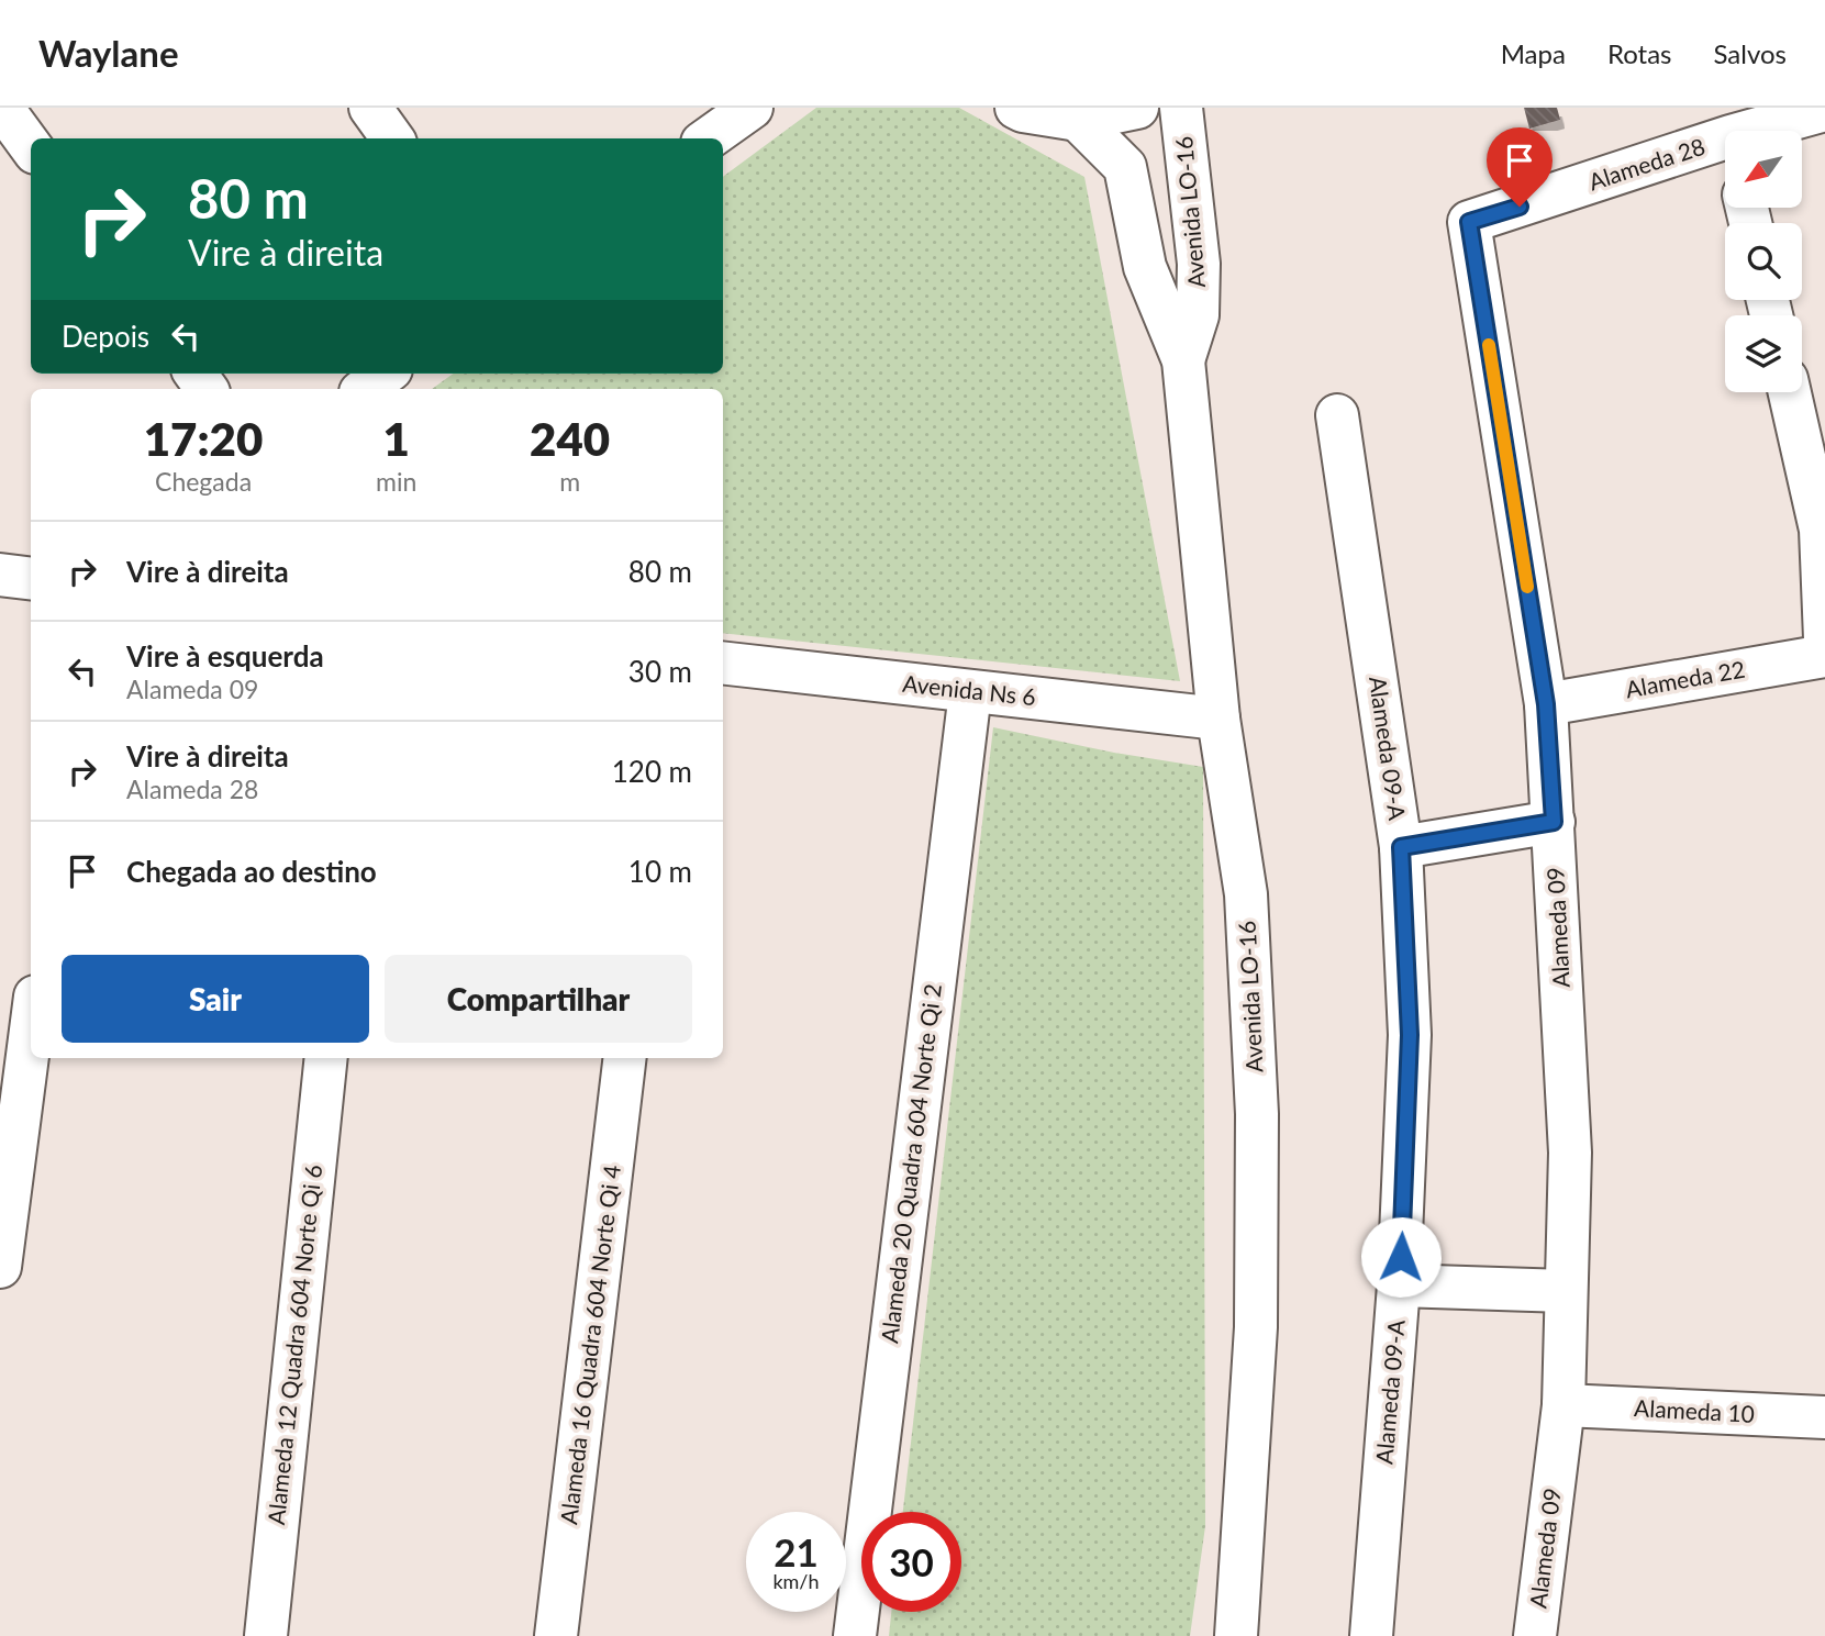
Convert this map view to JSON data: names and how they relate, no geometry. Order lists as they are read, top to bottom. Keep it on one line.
{"streets":{"street":["Alameda 28","Avenida LO-16","Alameda 22","Avenida Ns 6","Alameda 09-A","Alameda 09","Alameda 20 Quadra 604 Norte Qi 2","Alameda 12 Quadra 604 Norte Qi 6","Alameda 16 Quadra 604 Norte Qi 4","Alameda 10"]},"crossings":[["Alameda 28","Alameda 09"],["Avenida LO-16","Avenida Ns 6"],["Alameda 22","Alameda 09"],["Avenida Ns 6","Alameda 20 Quadra 604 Norte Qi 2"],["Alameda 09","Alameda 10"]],"north":"bottom left","page":{"header":"Waylane","nav":["Mapa","Rotas","Salvos"],"turn":["80 m","Vire à direita"],"then":"Depois","eta":["17:20","Chegada","1","min","240","m"],"list":[{"name":"Vire à direita","value":"80 m"},{"name":"Vire à esquerda","note":"Alameda 09","value":"30 m"},{"name":"Vire à direita","note":"Alameda 28","value":"120 m"},{"name":"Chegada ao destino","value":"10 m"}],"buttons":["Sair","Compartilhar"],"speed":"21 km/h","limit":"30"}}
